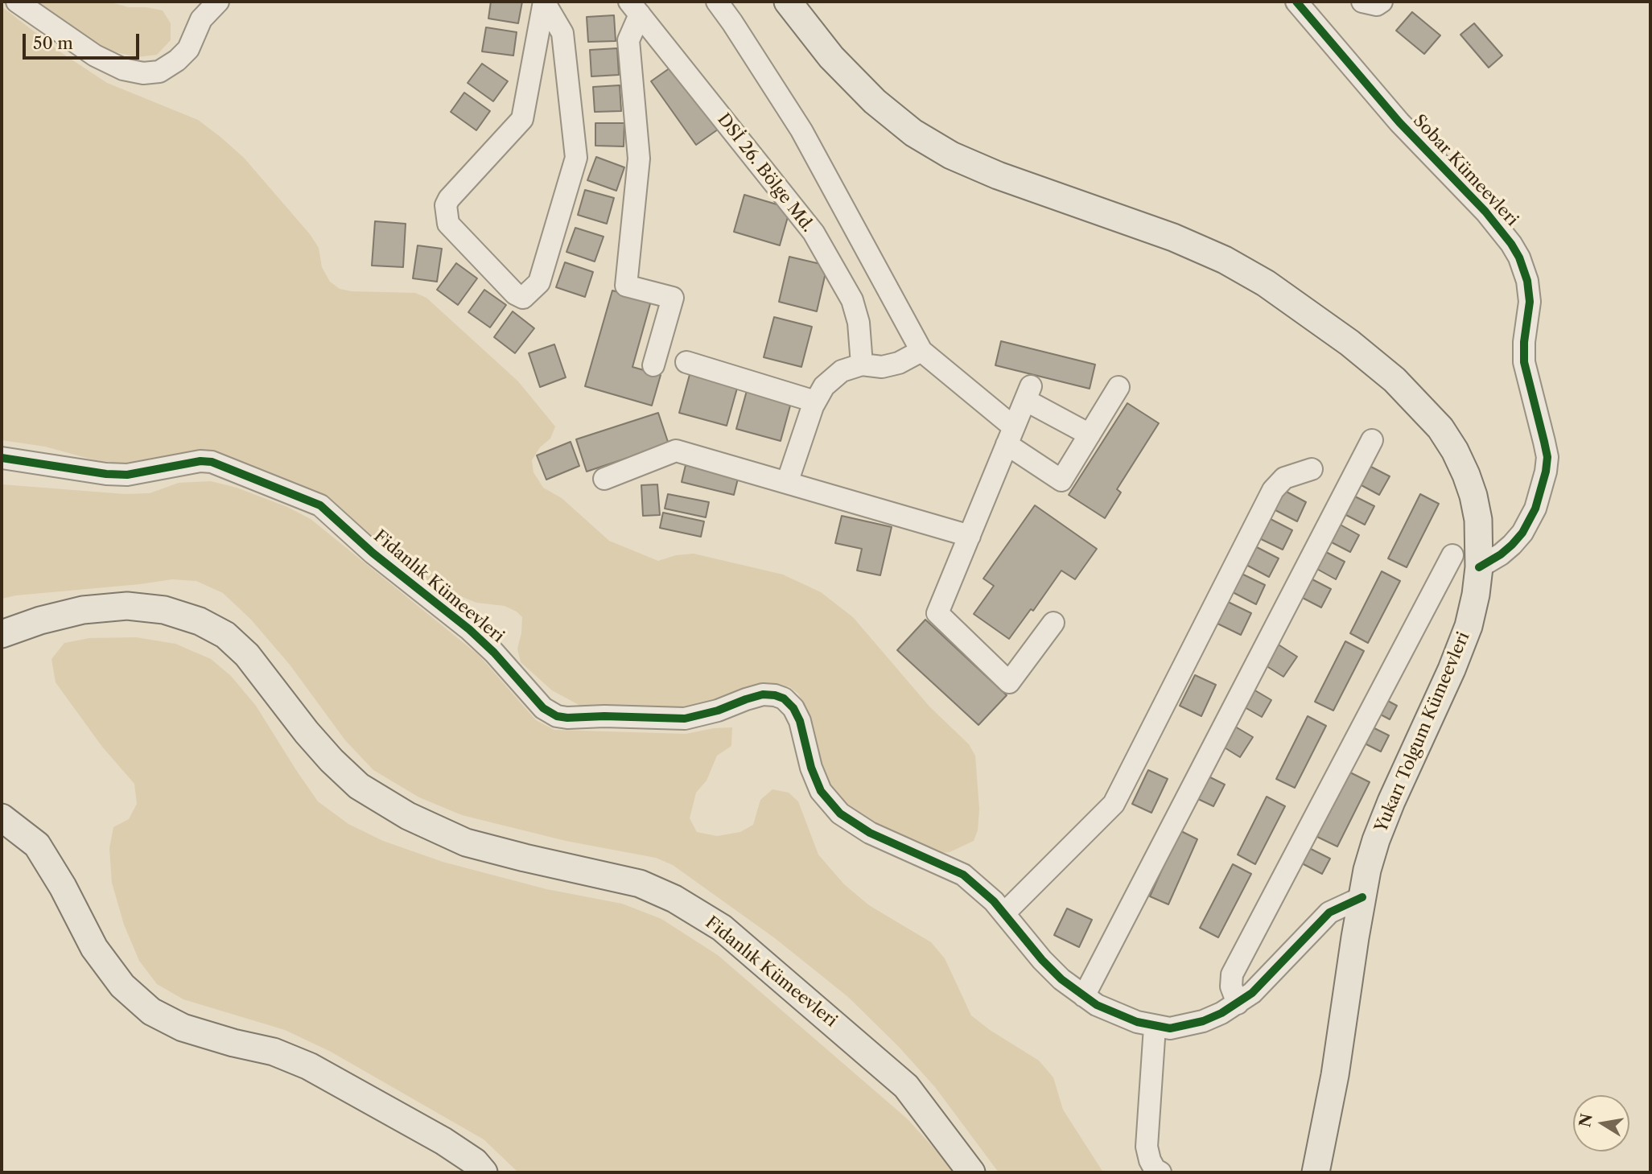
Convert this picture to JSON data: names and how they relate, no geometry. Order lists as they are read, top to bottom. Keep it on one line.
{"streets":{"main road":["Fidanlık Kümeevleri","Yukarı Tolgum Kümeevleri"],"street":["Sobar Kümeevleri","DSİ 26. Bölge Md."]},"crossings":[["Sobar Kümeevleri","Yukarı Tolgum Kümeevleri"]],"scale_bar":"50 m","north":"left"}
